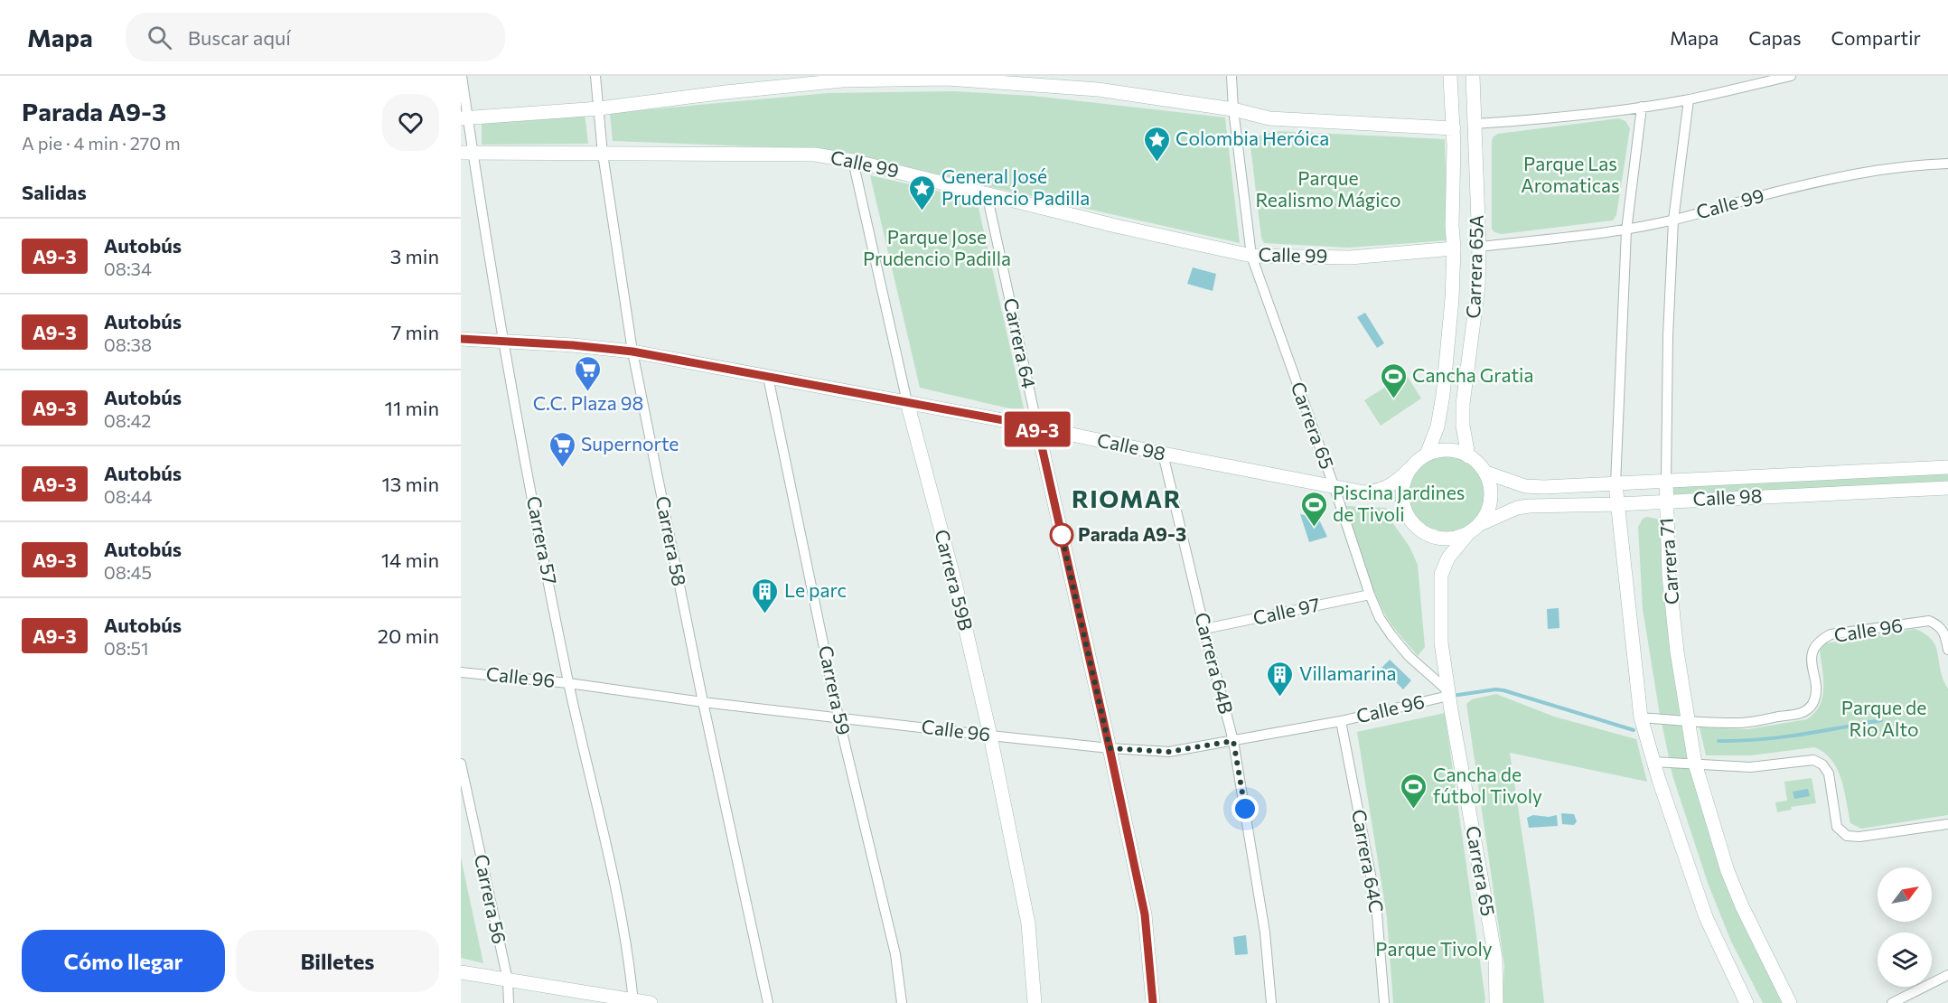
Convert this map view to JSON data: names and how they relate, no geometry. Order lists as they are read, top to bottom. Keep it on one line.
{"streets":{"street":["Calle 99","Carrera 65A","Carrera 64","Carrera 65","Calle 98","Carrera 57","Carrera 58","Carrera 71","Carrera 59B","Calle 97","Calle 96","Carrera 64B","Carrera 59","Carrera 64C","Carrera 56"]},"crossings":[["Calle 99","Carrera 65A"],["Calle 99","Carrera 64"],["Calle 99","Carrera 65"],["Calle 99","Carrera 57"],["Calle 99","Carrera 58"],["Calle 99","Carrera 71"],["Calle 99","Carrera 59B"],["Carrera 65A","Calle 98"],["Carrera 64","Calle 98"],["Carrera 64","Calle 96"],["Carrera 65","Calle 98"],["Carrera 65","Calle 97"],["Carrera 65","Calle 96"],["Calle 98","Carrera 57"],["Calle 98","Carrera 58"],["Calle 98","Carrera 71"],["Calle 98","Carrera 59B"],["Calle 98","Carrera 64B"],["Calle 98","Carrera 59"],["Carrera 57","Calle 96"],["Carrera 58","Calle 96"],["Carrera 71","Calle 96"],["Carrera 59B","Calle 96"],["Calle 97","Carrera 64B"],["Calle 96","Carrera 64B"],["Calle 96","Carrera 59"],["Calle 96","Carrera 64C"]],"districts":["RIOMAR"],"parks":["Parque Las Aromaticas","Parque Realismo Mágico","Parque Jose Prudencio Padilla","Parque de Rio Alto","Parque Tivoly"],"places":{"place":["Colombia Heróica","General José Prudencio Padilla"],"supermarket":["C.C. Plaza 98","Supernorte"],"sports":["Cancha Gratia","Piscina Jardines de Tivoli","Cancha de fútbol Tivoly"],"other":["Parada A9-3"],"building":["Le parc","Villamarina"]},"lines":["bus line A9-3"],"north":"top right","page":{"header":"Mapa","search":"Buscar aquí","nav":["Mapa","Capas","Compartir"],"heading":[["Parada A9-3","A pie · 4 min · 270 m"],"Salidas"],"on_map":"A9-3","list":[{"mark":"A9-3","name":"Autobús","note":"08:34","value":"3 min"},{"mark":"A9-3","name":"Autobús","note":"08:38","value":"7 min"},{"mark":"A9-3","name":"Autobús","note":"08:42","value":"11 min"},{"mark":"A9-3","name":"Autobús","note":"08:44","value":"13 min"},{"mark":"A9-3","name":"Autobús","note":"08:45","value":"14 min"},{"mark":"A9-3","name":"Autobús","note":"08:51","value":"20 min"}],"buttons":["Cómo llegar","Billetes"]}}
